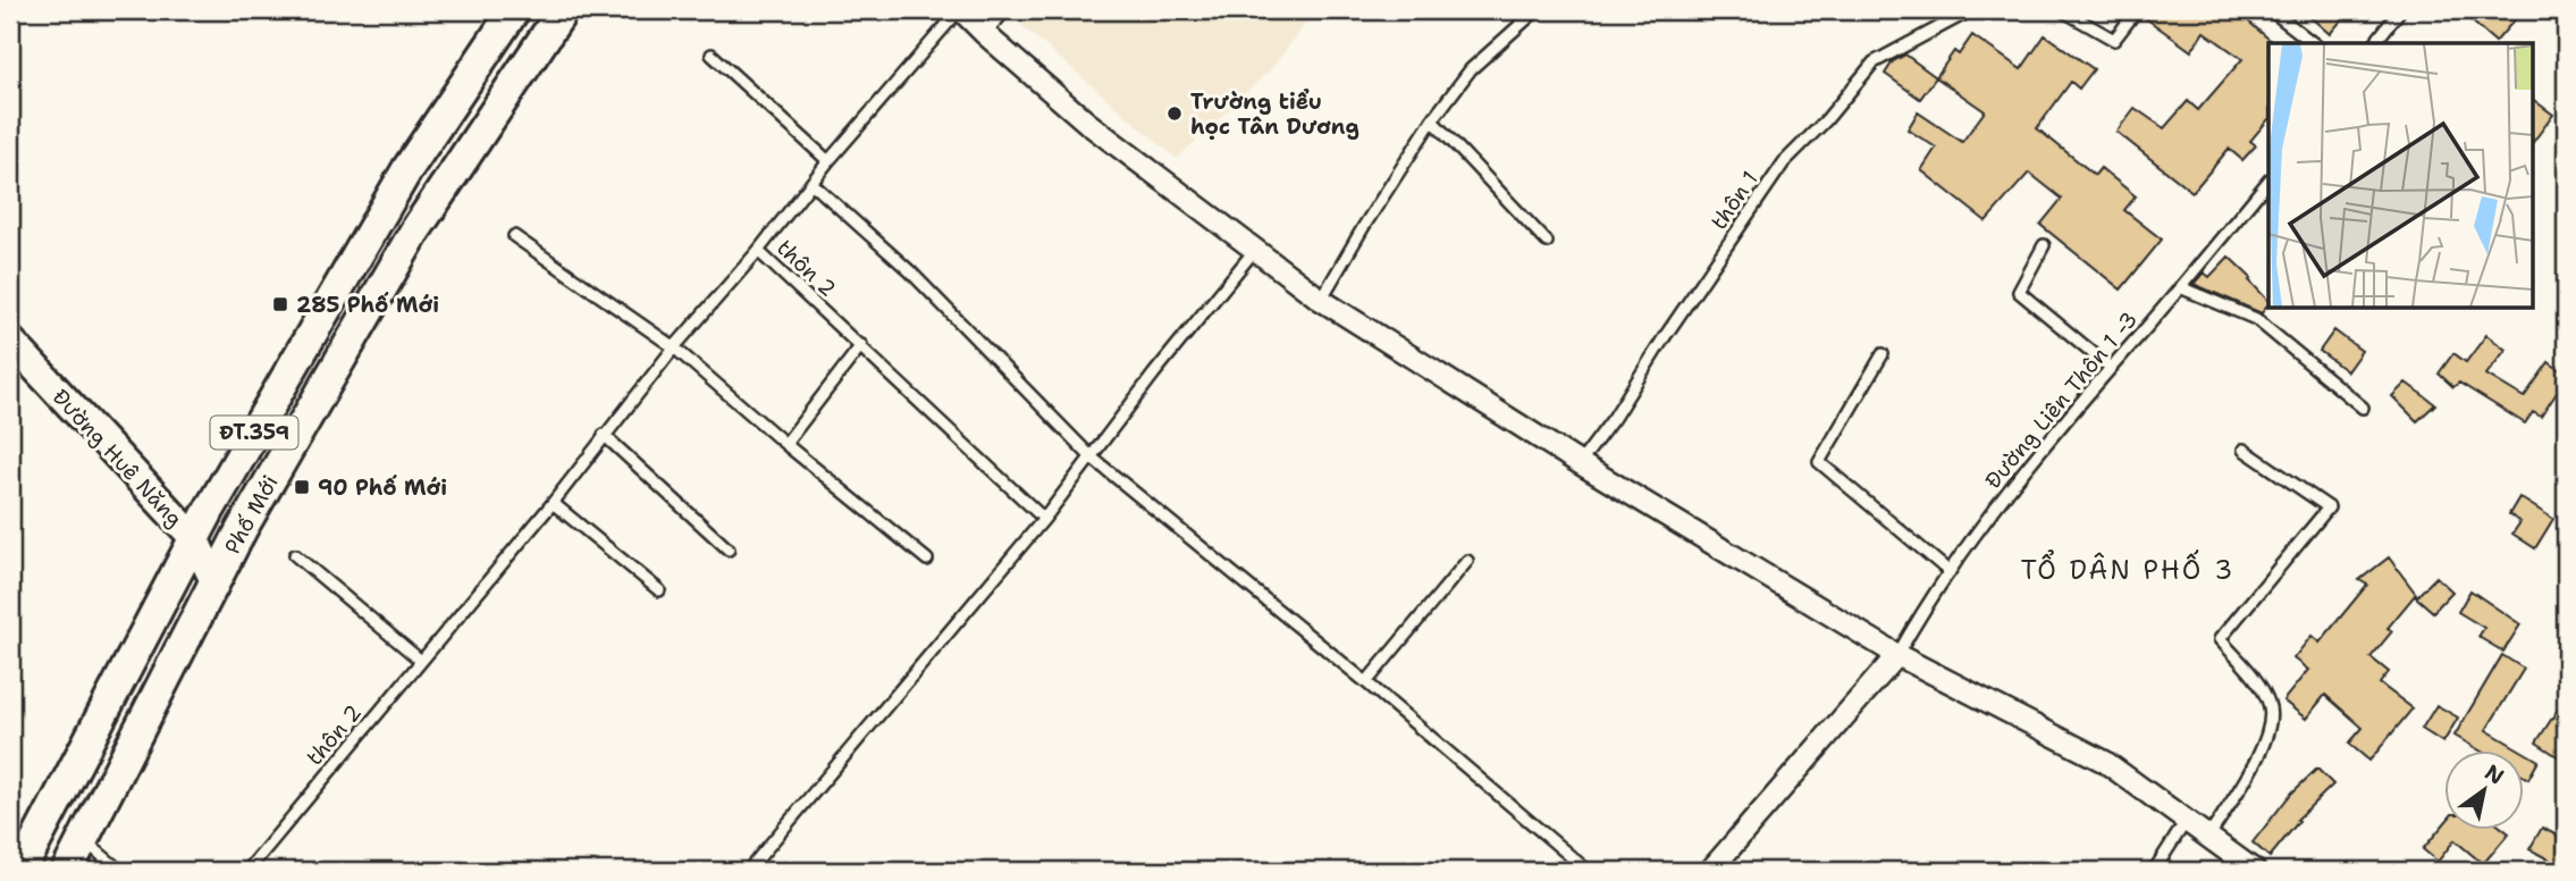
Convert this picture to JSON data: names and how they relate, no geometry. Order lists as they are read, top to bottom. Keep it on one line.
{"streets":{"main road":["ĐT.359","Phố Mới"],"street":["Đường Huê Năng"],"lane":["thôn 1","thôn 2","Đường Liên Thôn 1 -3"]},"crossings":[["Đường Huê Năng","Phố Mới"]],"districts":["TỔ DÂN PHỐ 3"],"places":{"other":["Trường tiểu học Tân Dương"],"transit":["285 Phố Mới","90 Phố Mới"]},"north":"top right"}
